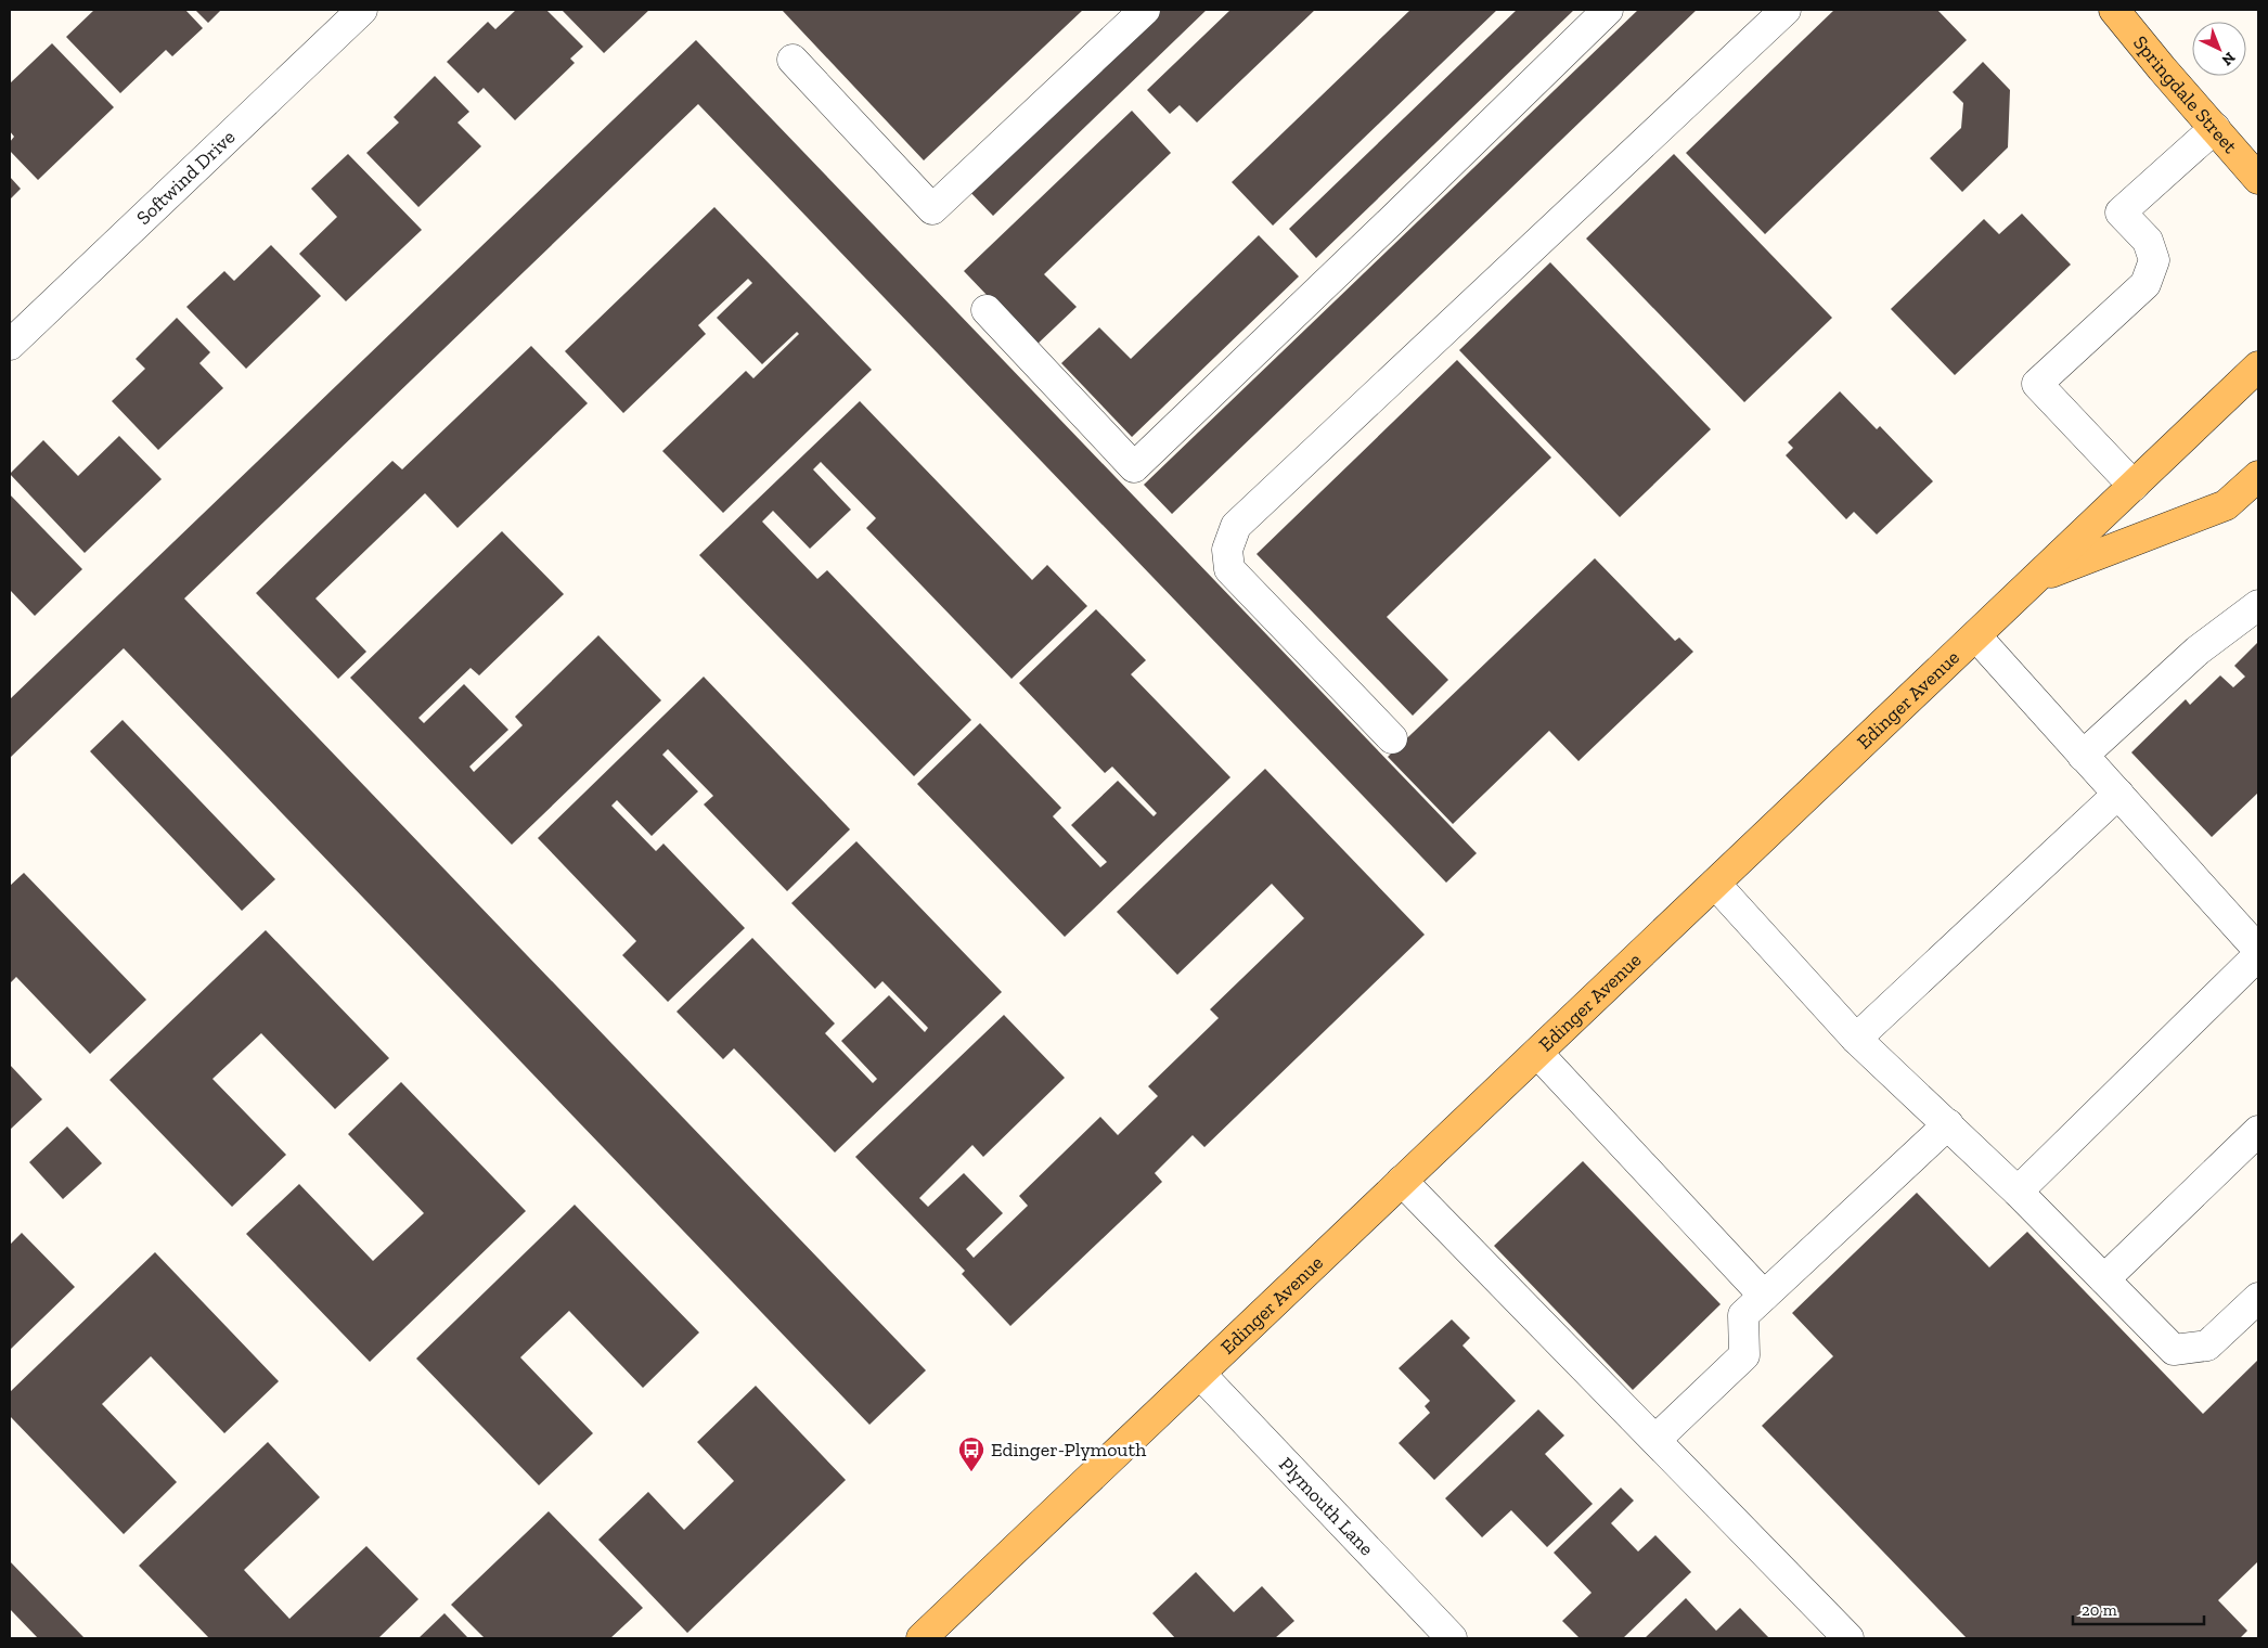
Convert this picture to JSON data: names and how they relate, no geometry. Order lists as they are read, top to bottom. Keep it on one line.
{"streets":{"main road":["Springdale Street","Edinger Avenue"],"street":["Softwind Drive","Plymouth Lane"]},"crossings":[["Edinger Avenue","Plymouth Lane"]],"places":{"bus stop":["Edinger-Plymouth"]},"scale_bar":"20 m","north":"bottom right"}
